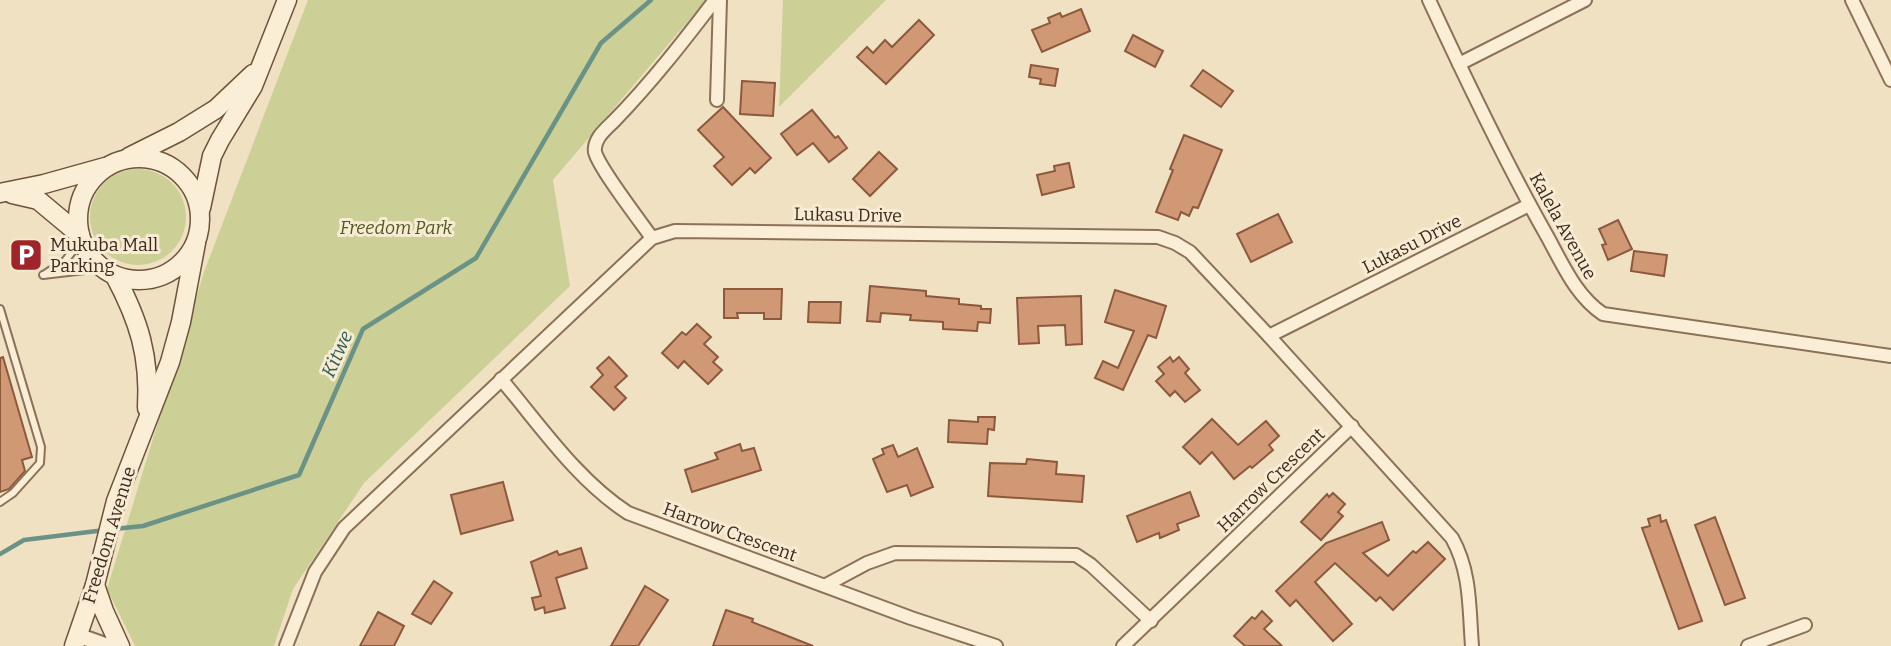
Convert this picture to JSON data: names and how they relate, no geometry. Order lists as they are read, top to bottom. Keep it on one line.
{"streets":{"main road":["Freedom Avenue"],"street":["Lukasu Drive","Kalela Avenue","Harrow Crescent"]},"crossings":[["Lukasu Drive","Kalela Avenue"]],"water":["Kitwe"],"parks":["Freedom Park"],"places":{"parking":["Mukuba Mall Parking"]}}
